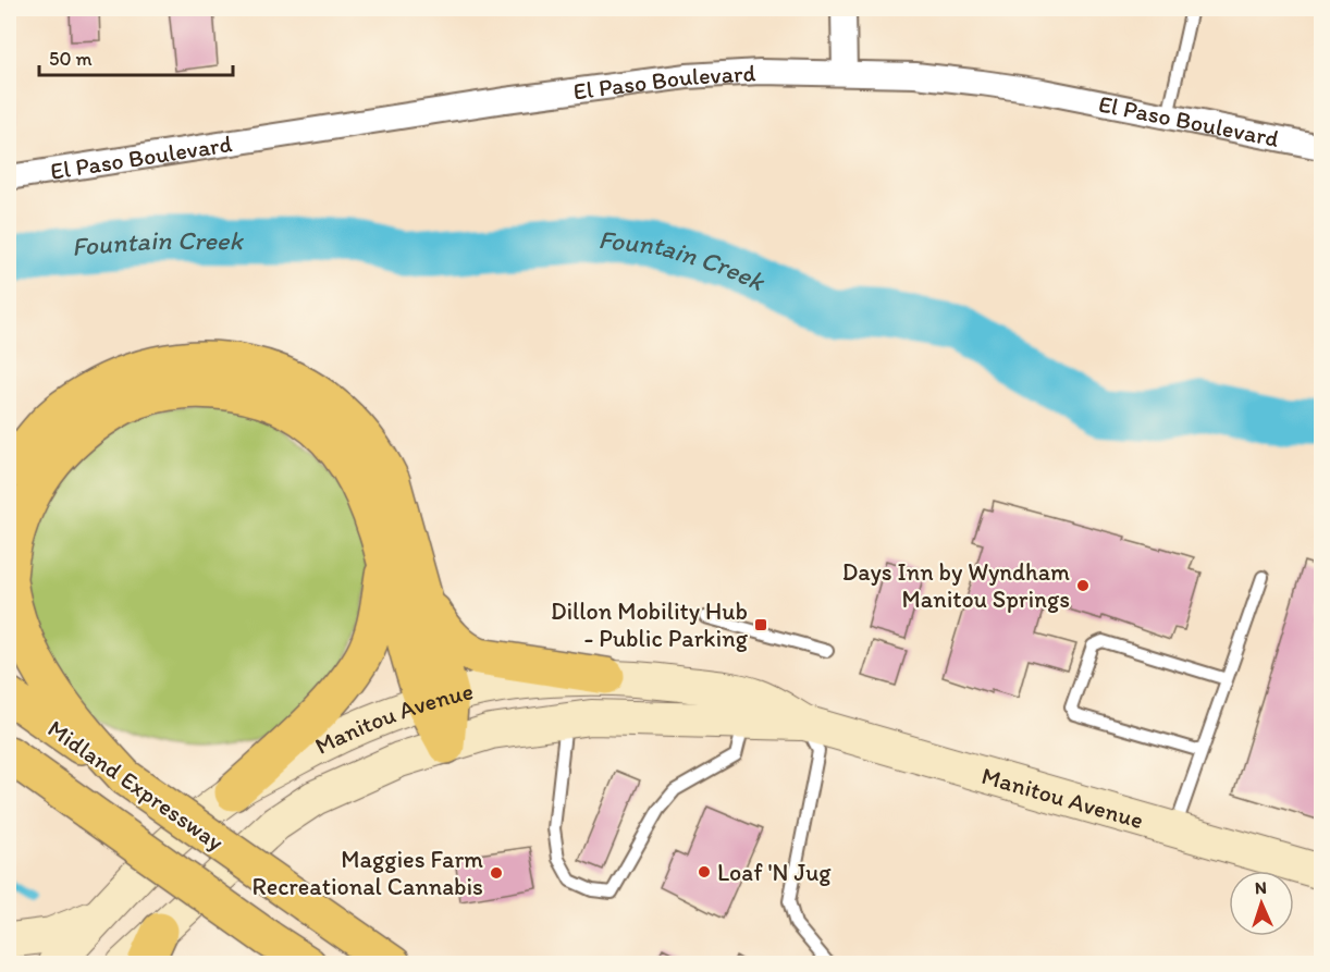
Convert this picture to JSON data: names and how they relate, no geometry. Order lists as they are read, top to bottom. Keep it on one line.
{"streets":{"highway":["Midland Expressway"],"main road":["Manitou Avenue"],"street":["El Paso Boulevard"]},"water":["Fountain Creek"],"places":{"other":["Days Inn by Wyndham Manitou Springs","Loaf 'N Jug","Maggies Farm Recreational Cannabis"],"transit":["Dillon Mobility Hub - Public Parking"]},"scale_bar":"50 m","north":"top"}
